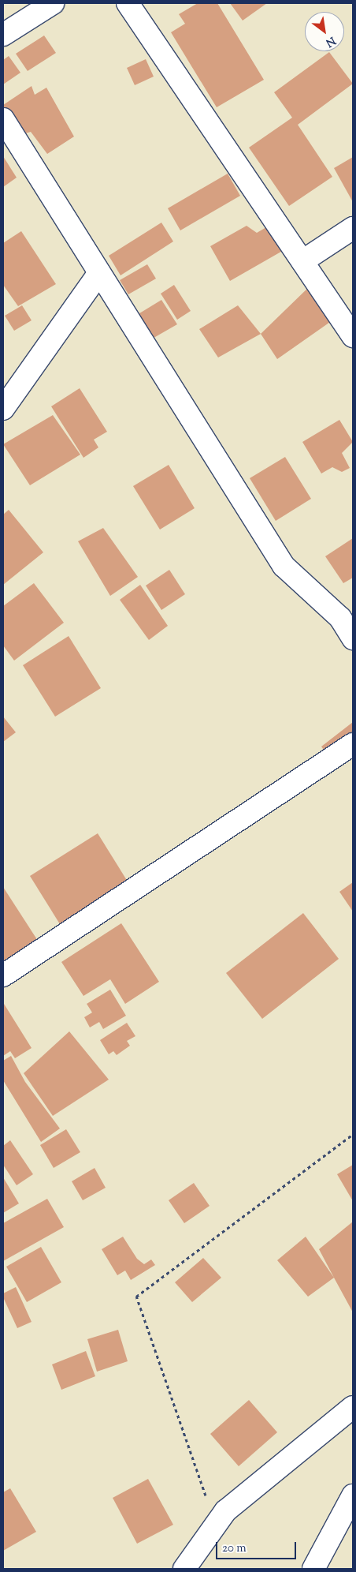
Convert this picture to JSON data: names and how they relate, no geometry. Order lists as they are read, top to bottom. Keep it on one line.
{"scale_bar":"20 m","north":"bottom right"}
